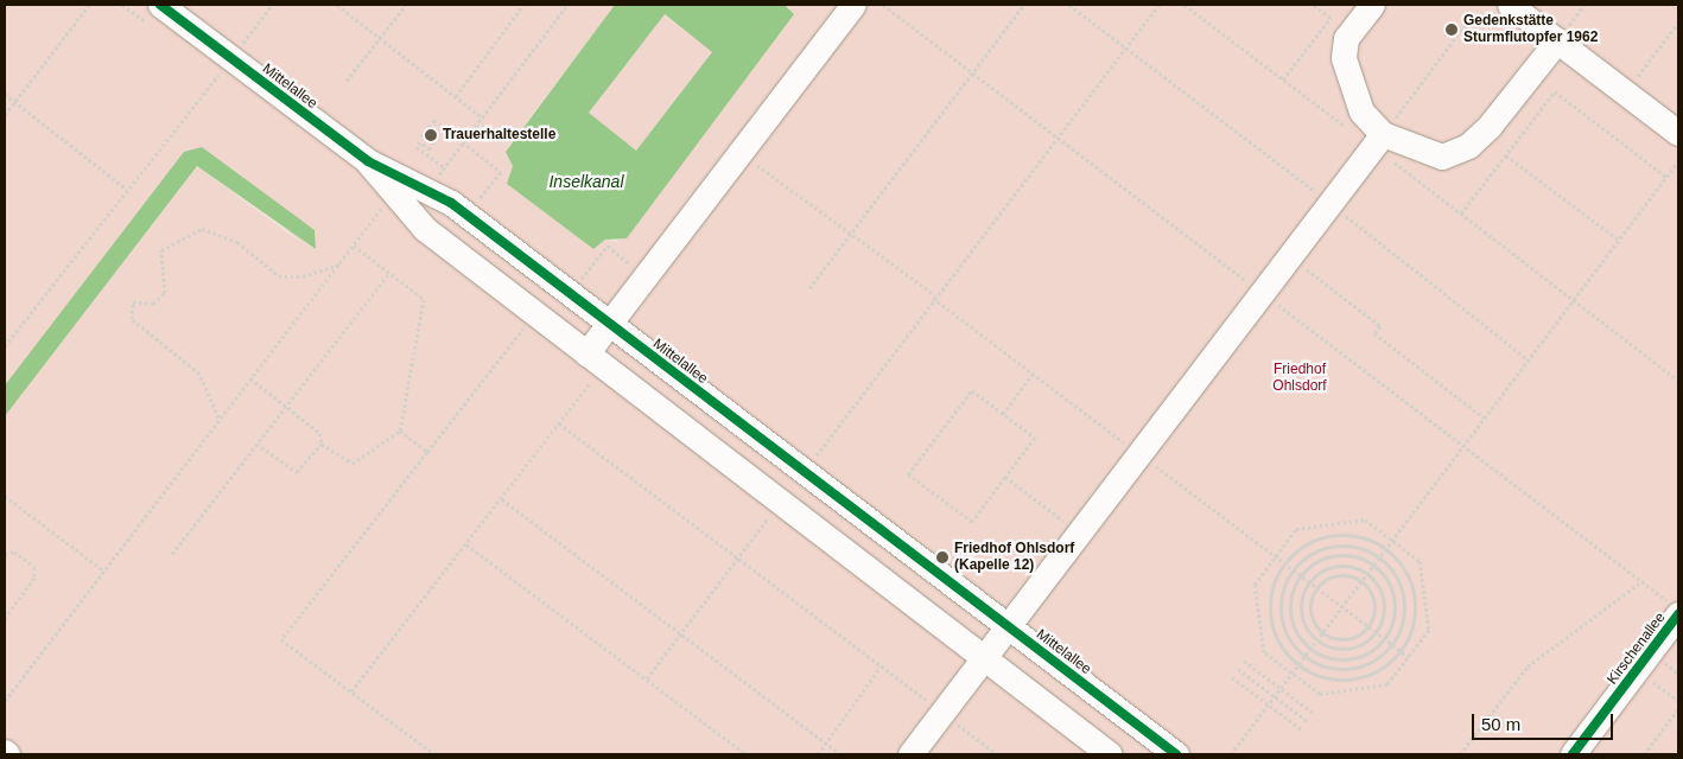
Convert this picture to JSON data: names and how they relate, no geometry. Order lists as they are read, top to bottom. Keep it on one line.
{"streets":{"street":["Mittelallee","Kirschenallee"]},"water":["Inselkanal"],"parks":["Friedhof Ohlsdorf"],"places":["Gedenkstätte Sturmflutopfer 1962","Trauerhaltestelle","Friedhof Ohlsdorf (Kapelle 12)"],"scale_bar":"50 m"}
